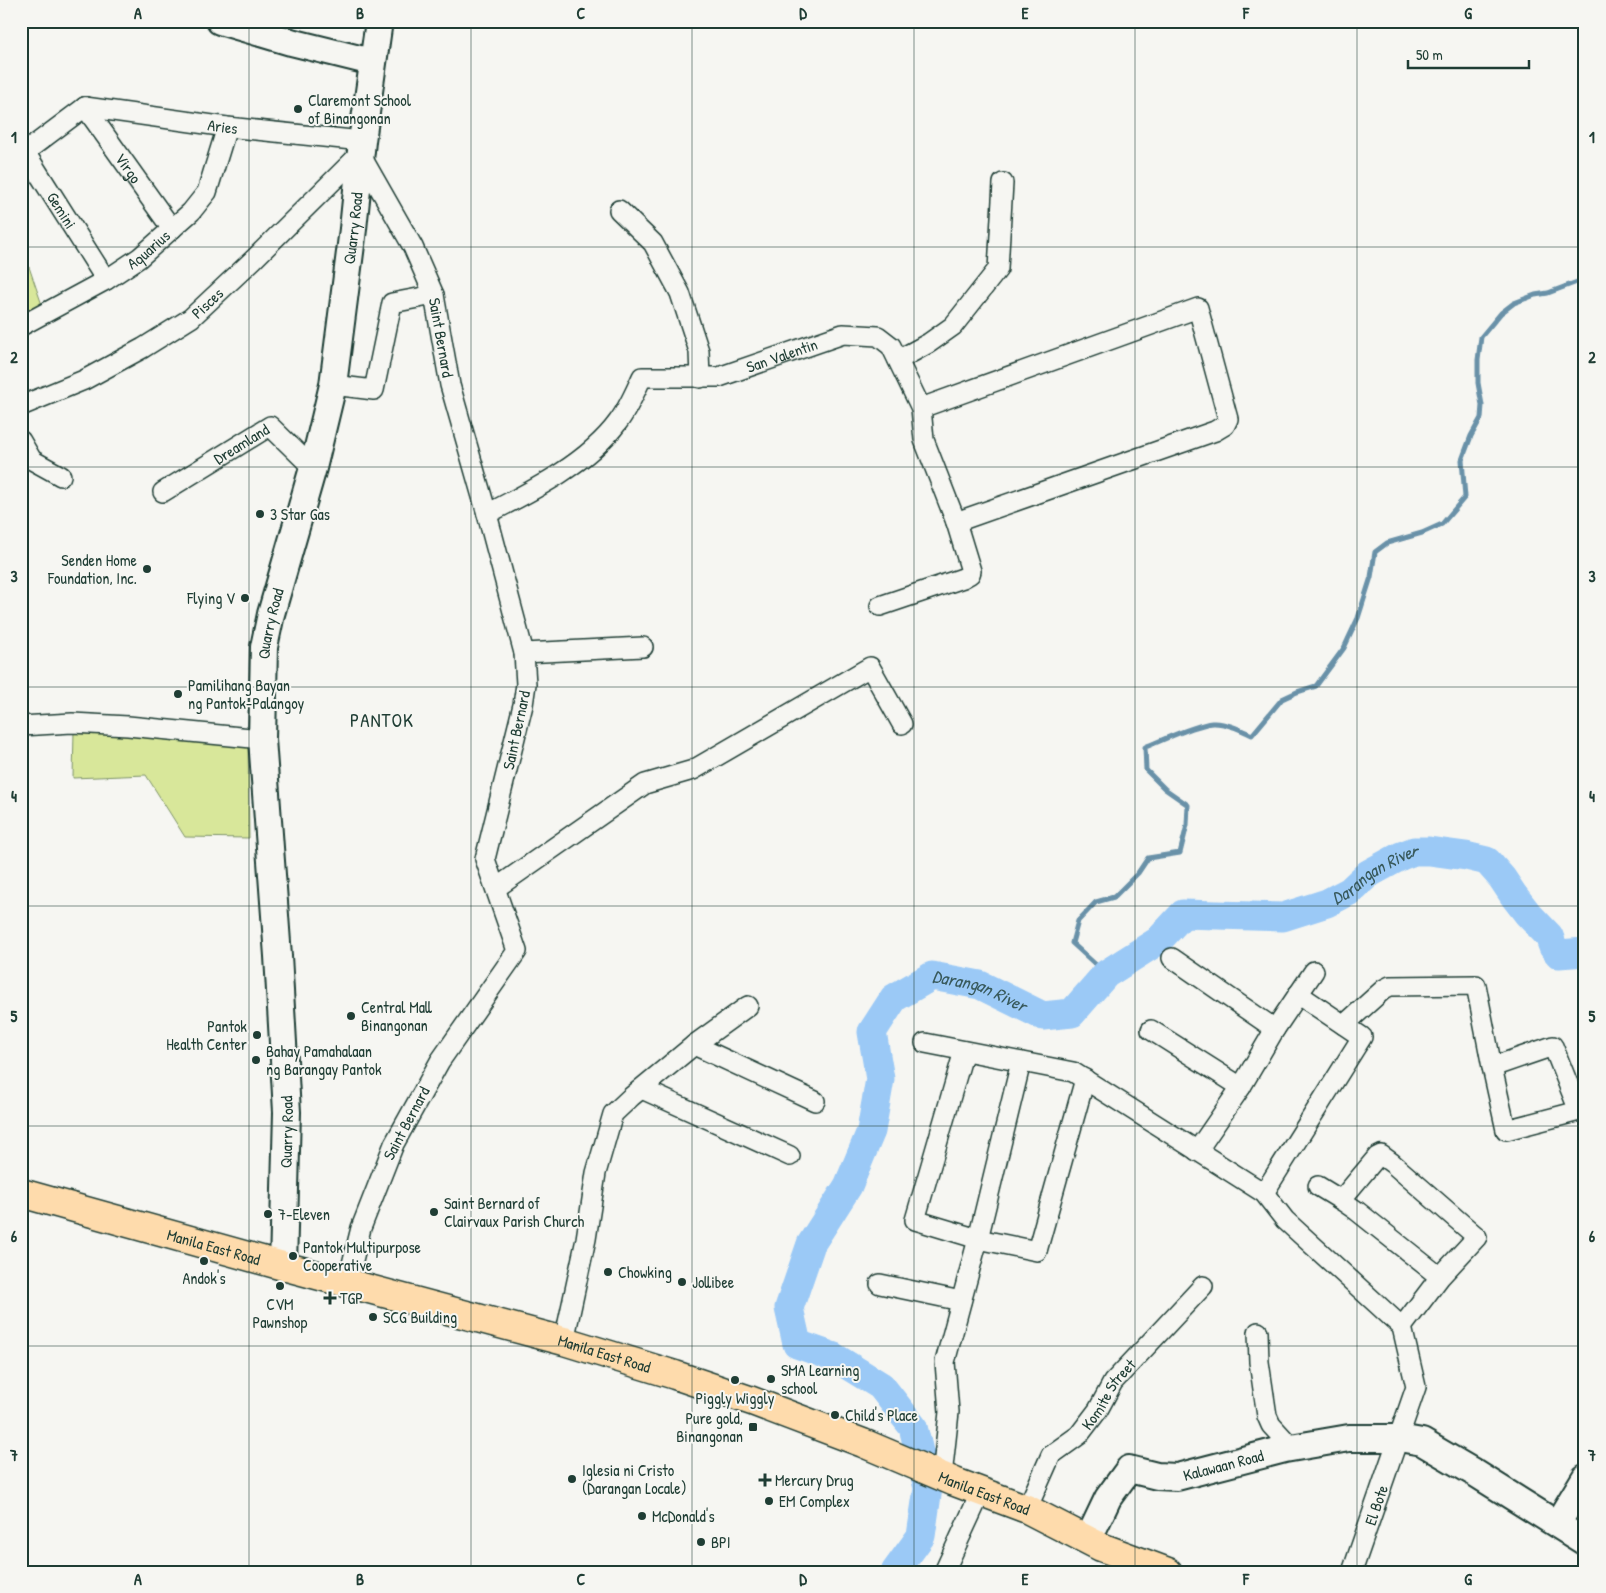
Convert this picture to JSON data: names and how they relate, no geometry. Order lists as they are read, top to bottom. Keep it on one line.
{"streets":{"main road":["Manila East Road"],"street":["Aries","Virgo","Gemini","Quarry Road","Aquarius","Pisces","Saint Bernard","San Valentin","Dreamland","Komite Street","Kalawaan Road","El Bote"]},"crossings":[["Aries","Virgo"],["Aries","Gemini"],["Aries","Quarry Road"],["Aries","Aquarius"],["Aries","Pisces"],["Aries","Saint Bernard"],["Virgo","Gemini"],["Virgo","Aquarius"],["Gemini","Aquarius"],["Quarry Road","Pisces"],["Quarry Road","Saint Bernard"],["Quarry Road","Dreamland"],["Quarry Road","Manila East Road"],["Pisces","Saint Bernard"],["Saint Bernard","San Valentin"],["Saint Bernard","Manila East Road"],["Manila East Road","Komite Street"],["Manila East Road","Kalawaan Road"],["Kalawaan Road","El Bote"]],"districts":["PANTOK"],"water":["Darangan River"],"places":{"other":["Claremont School of Binangonan","3 Star Gas","Senden Home Foundation, Inc.","Flying V","Pamilihang Bayan ng Pantok-Palangoy","Central Mall Binangonan","Pantok Health Center","Bahay Pamahalaan ng Barangay Pantok","Saint Bernard of Clairvaux Parish Church","7-Eleven","Pantok Multipurpose Cooperative","Andok's","Chowking","Jollibee","CVM Pawnshop","SCG Building","SMA Learning school","Piggly Wiggly","Child's Place","Iglesia ni Cristo (Darangan Locale)","EM Complex","McDonald's","BPI"],"health":["TGP","Mercury Drug"],"transit":["Pure gold, Binangonan"]},"scale_bar":"50 m","grid":{"columns":["A","B","C","D","E","F","G"],"rows":["1","2","3","4","5","6","7"]}}
